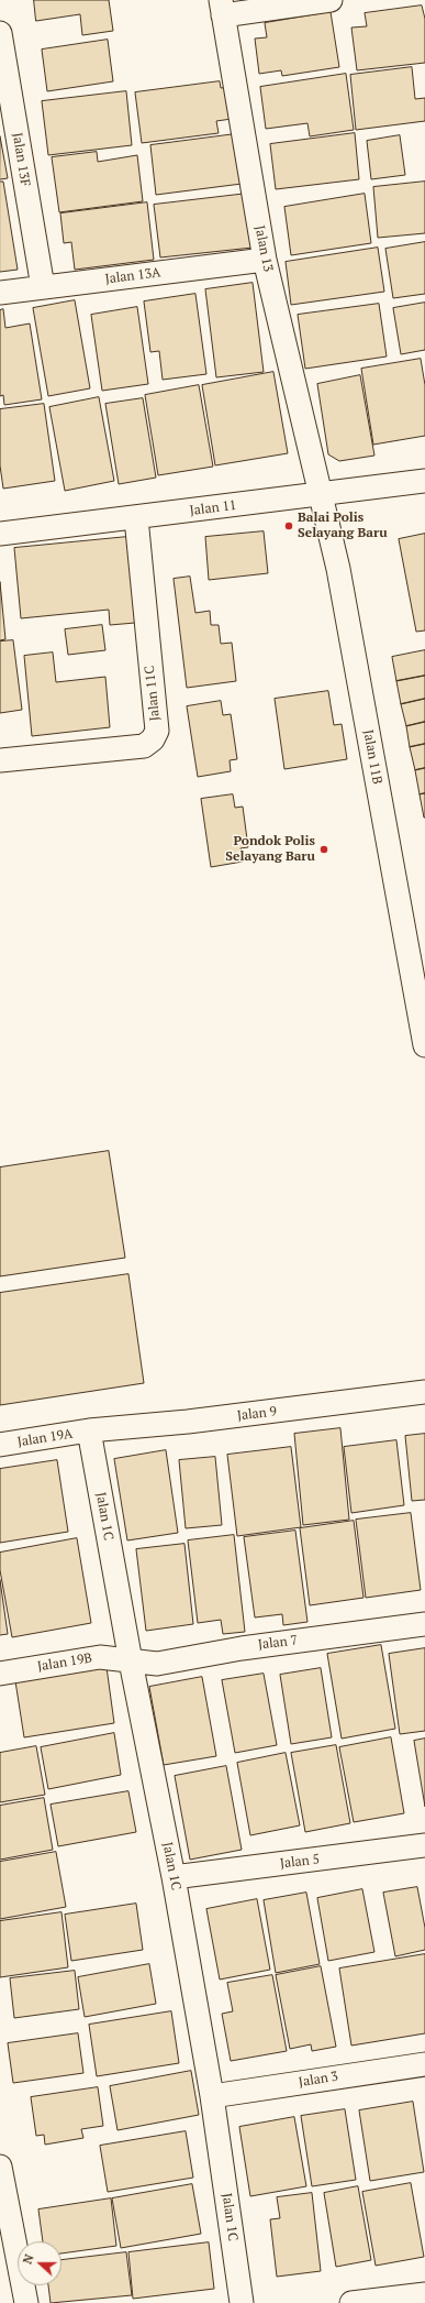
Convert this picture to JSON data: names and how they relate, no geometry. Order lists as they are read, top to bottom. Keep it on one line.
{"streets":{"street":["Jalan 13F","Jalan 13","Jalan 13A","Jalan 11","Jalan 11C","Jalan 11B","Jalan 9","Jalan 19A","Jalan 1C","Jalan 7","Jalan 19B","Jalan 5","Jalan 3"]},"crossings":[["Jalan 13F","Jalan 13A"],["Jalan 13","Jalan 13A"],["Jalan 13","Jalan 11"],["Jalan 13","Jalan 11B"],["Jalan 11","Jalan 11C"],["Jalan 11","Jalan 11B"],["Jalan 9","Jalan 19A"],["Jalan 9","Jalan 1C"],["Jalan 19A","Jalan 1C"],["Jalan 1C","Jalan 7"],["Jalan 1C","Jalan 19B"],["Jalan 1C","Jalan 5"],["Jalan 1C","Jalan 3"],["Jalan 7","Jalan 19B"]],"places":["Balai Polis Selayang Baru","Pondok Polis Selayang Baru"],"north":"left"}
